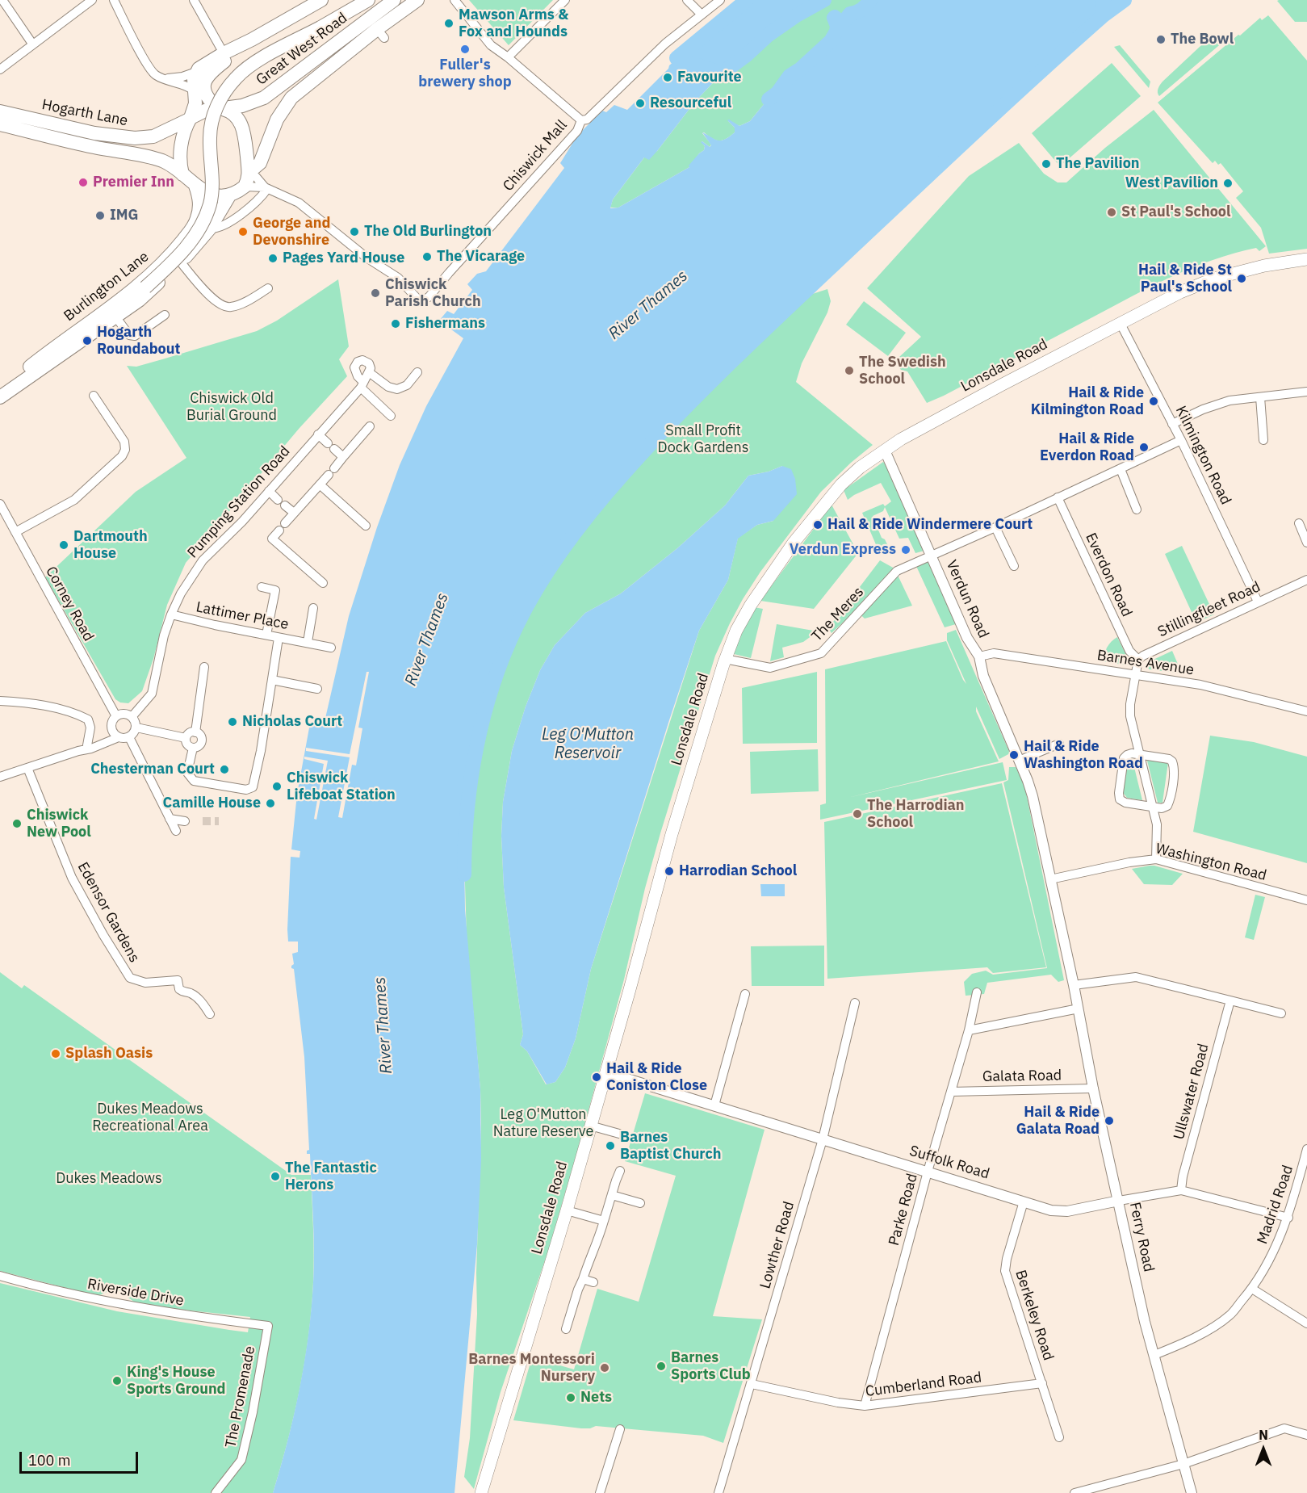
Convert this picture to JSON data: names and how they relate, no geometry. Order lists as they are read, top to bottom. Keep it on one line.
{"streets":{"main road":["Great West Road","Hogarth Lane","Burlington Lane","Lonsdale Road"],"street":["Chiswick Mall","Kilmington Road","Pumping Station Road","Everdon Road","Verdun Road","Corney Road","Stillingfleet Road","The Meres","Lattimer Place","Barnes Avenue","Washington Road","Edensor Gardens","Galata Road","Ullswater Road","Suffolk Road","Madrid Road","Parke Road","Ferry Road","Lowther Road","Riverside Drive","Berkeley Road","Cumberland Road","The Promenade"]},"crossings":[["Great West Road","Hogarth Lane"],["Great West Road","Burlington Lane"],["Hogarth Lane","Burlington Lane"],["Chiswick Mall","Burlington Lane"],["Lonsdale Road","Kilmington Road"],["Lonsdale Road","Verdun Road"],["Lonsdale Road","The Meres"],["Lonsdale Road","Suffolk Road"],["Kilmington Road","Stillingfleet Road"],["Kilmington Road","The Meres"],["Pumping Station Road","Corney Road"],["Pumping Station Road","Lattimer Place"],["Everdon Road","Stillingfleet Road"],["Everdon Road","The Meres"],["Verdun Road","The Meres"],["Verdun Road","Barnes Avenue"],["Verdun Road","Washington Road"],["Verdun Road","Ferry Road"],["Galata Road","Parke Road"],["Galata Road","Ferry Road"],["Ullswater Road","Suffolk Road"],["Suffolk Road","Madrid Road"],["Suffolk Road","Parke Road"],["Suffolk Road","Ferry Road"],["Suffolk Road","Lowther Road"],["Suffolk Road","Berkeley Road"],["Madrid Road","Ferry Road"],["Parke Road","Cumberland Road"],["Lowther Road","Cumberland Road"],["Riverside Drive","The Promenade"],["Berkeley Road","Cumberland Road"]],"water":["River Thames","Leg O'Mutton Reservoir"],"parks":["Chiswick Old Burial Ground","Small Profit Dock Gardens","Dukes Meadows Recreational Area","Leg O'Mutton Nature Reserve","Dukes Meadows"],"places":["Mawson Arms & Fox and Hounds","The Bowl","Fuller's brewery shop","Favourite","Resourceful","The Pavilion","Premier Inn","West Pavilion","St Paul's School","IMG","George and Devonshire","The Old Burlington","The Vicarage","Pages Yard House","Hail & Ride St Paul's School","Chiswick Parish Church","Fishermans","Hogarth Roundabout","The Swedish School","Hail & Ride Kilmington Road","Hail & Ride Everdon Road","Hail & Ride Windermere Court","Dartmouth House","Verdun Express","Nicholas Court","Hail & Ride Washington Road","Chesterman Court","Chiswick Lifeboat Station","Camille House","The Harrodian School","Chiswick New Pool","Harrodian School","Splash Oasis","Hail & Ride Coniston Close","Hail & Ride Galata Road","Barnes Baptist Church","The Fantastic Herons","Barnes Sports Club","Barnes Montessori Nursery","King's House Sports Ground","Nets"],"scale_bar":"100 m","north":"top"}
